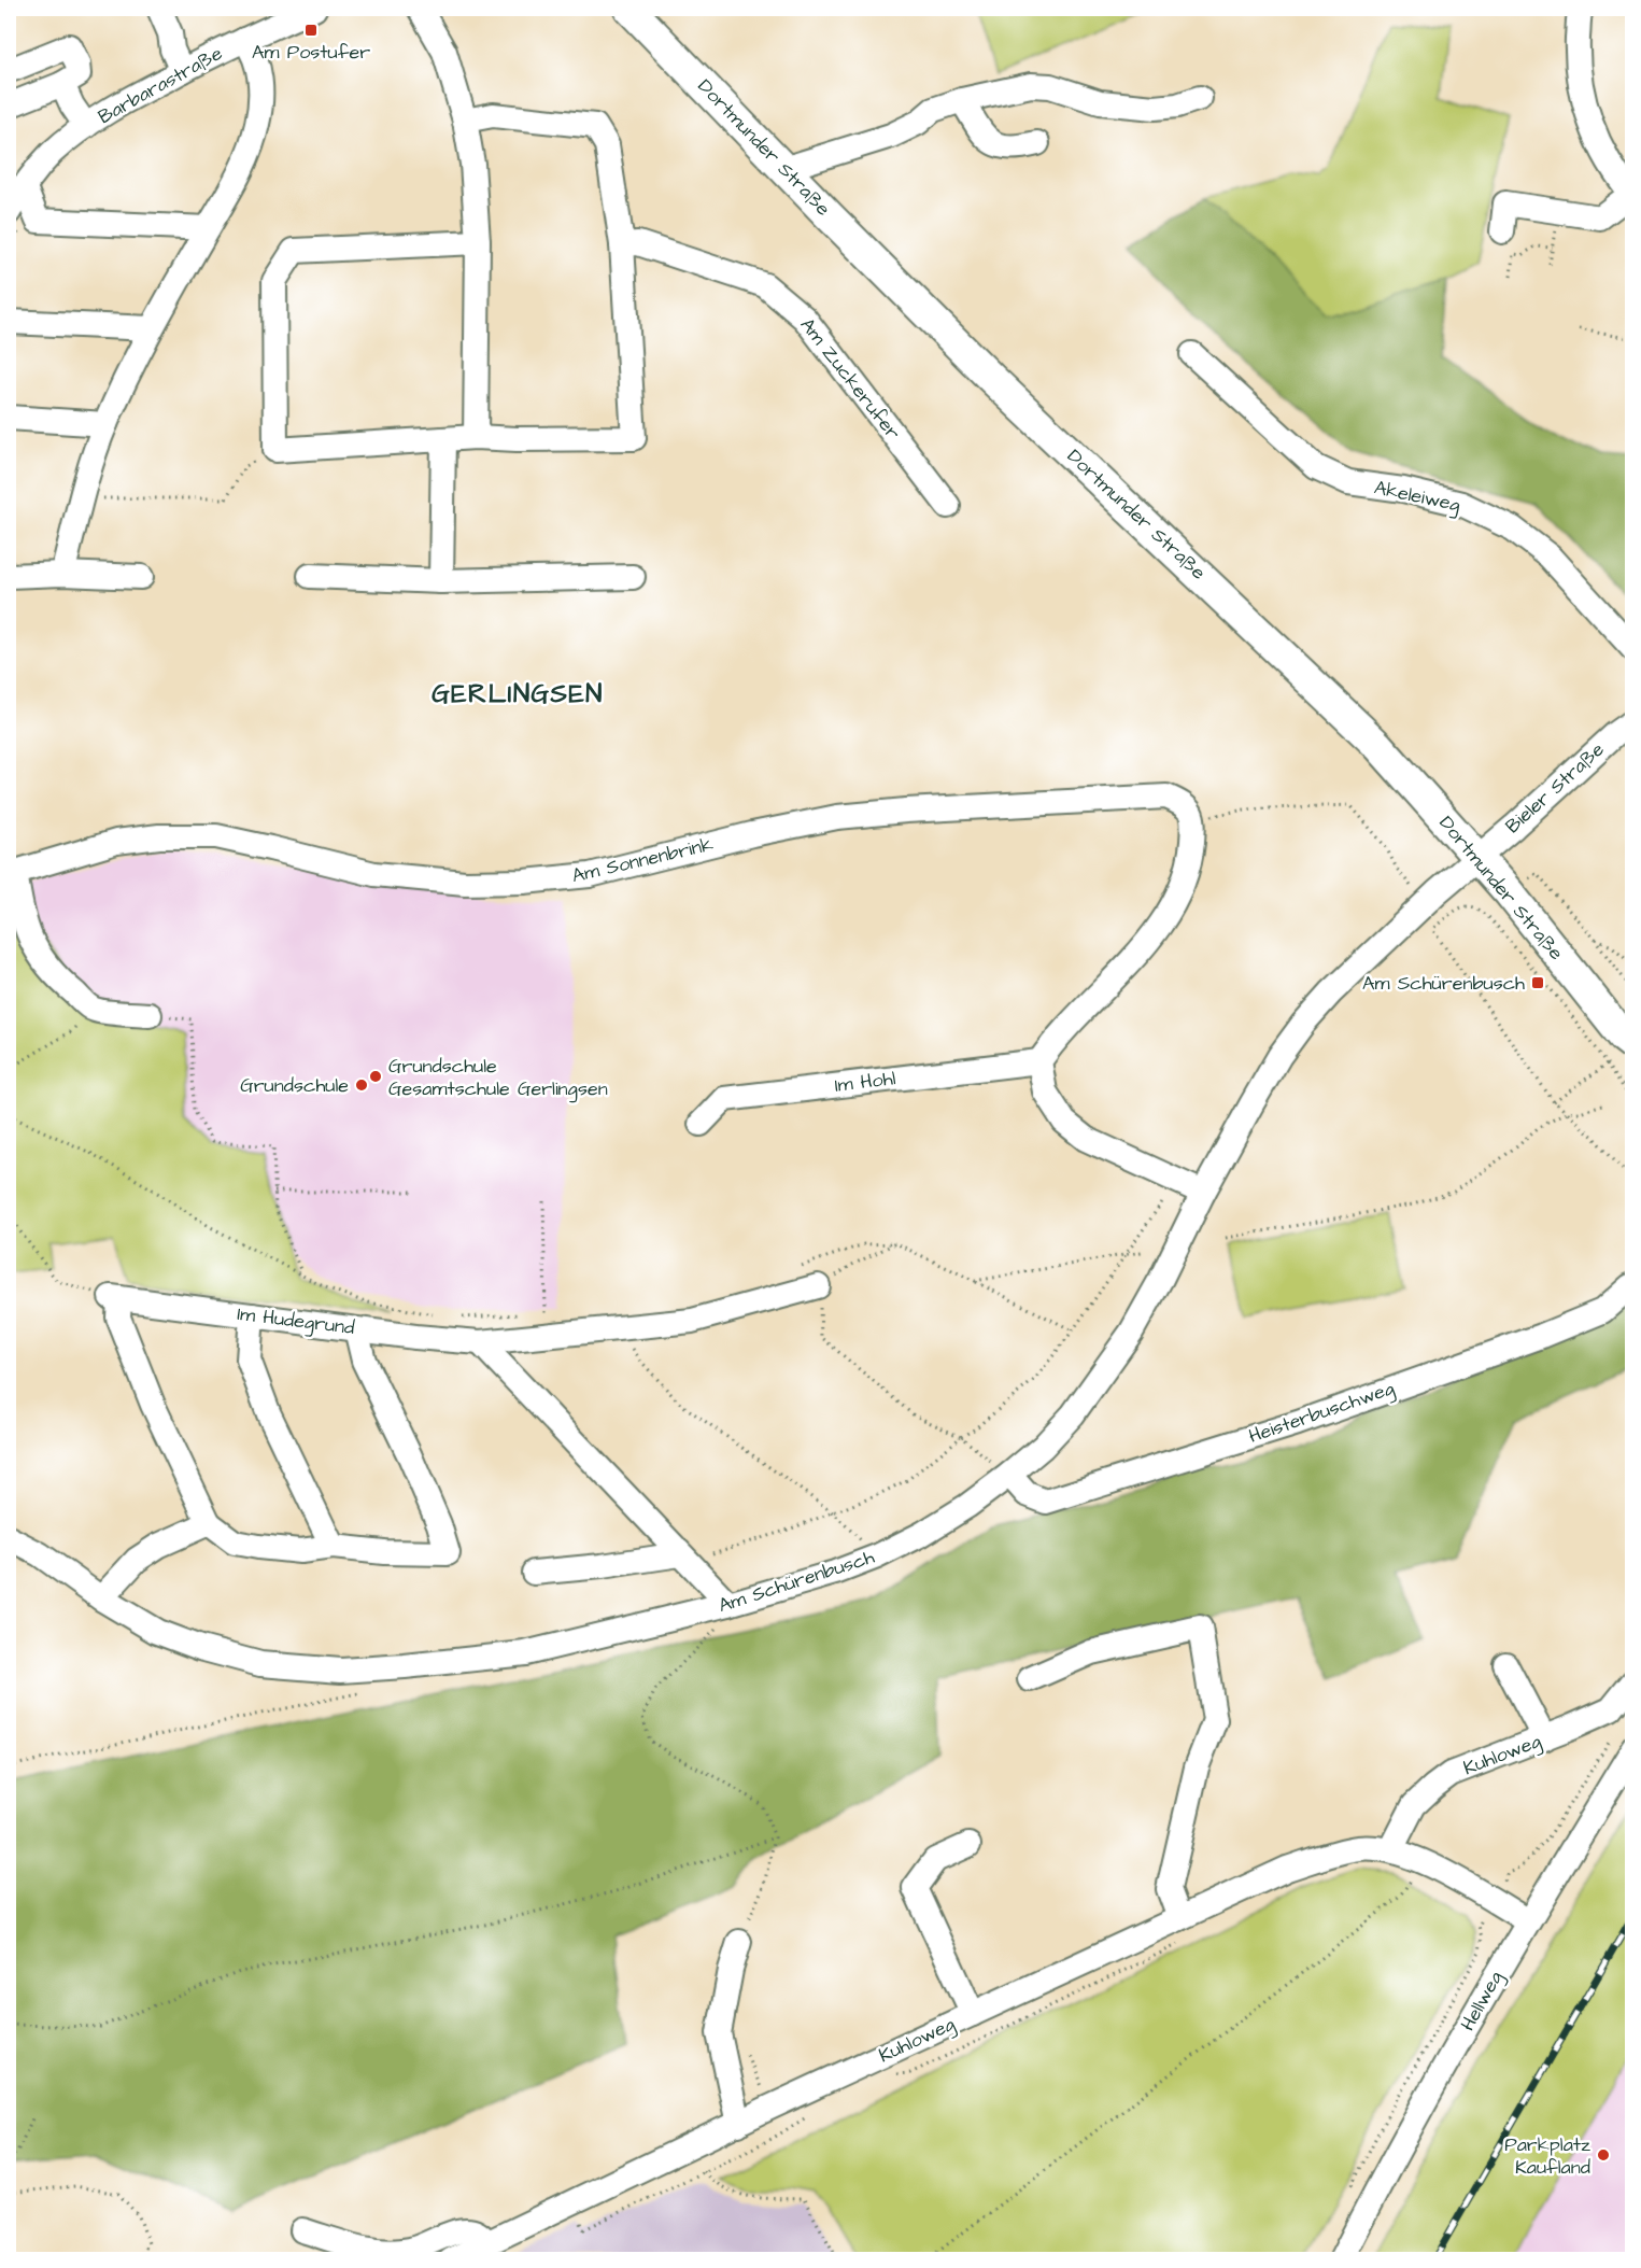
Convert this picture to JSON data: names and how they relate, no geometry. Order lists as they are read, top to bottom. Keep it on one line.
{"streets":{"main road":["Dortmunder Straße"],"street":["Barbarastraße","Am Zuckerufer","Akeleiweg","Bieler Straße","Am Sonnenbrink","Im Hohl","Im Hudegrund","Heisterbuschweg","Am Schürenbusch","Kuhloweg","Hellweg"]},"crossings":[["Dortmunder Straße","Bieler Straße"],["Dortmunder Straße","Am Schürenbusch"],["Bieler Straße","Am Schürenbusch"],["Heisterbuschweg","Am Schürenbusch"],["Kuhloweg","Hellweg"]],"districts":["GERLINGSEN"],"places":{"transit":["Am Postufer","Am Schürenbusch"],"other":["Grundschule Gesamtschule Gerlingsen","Grundschule","Parkplatz Kaufland"]}}
